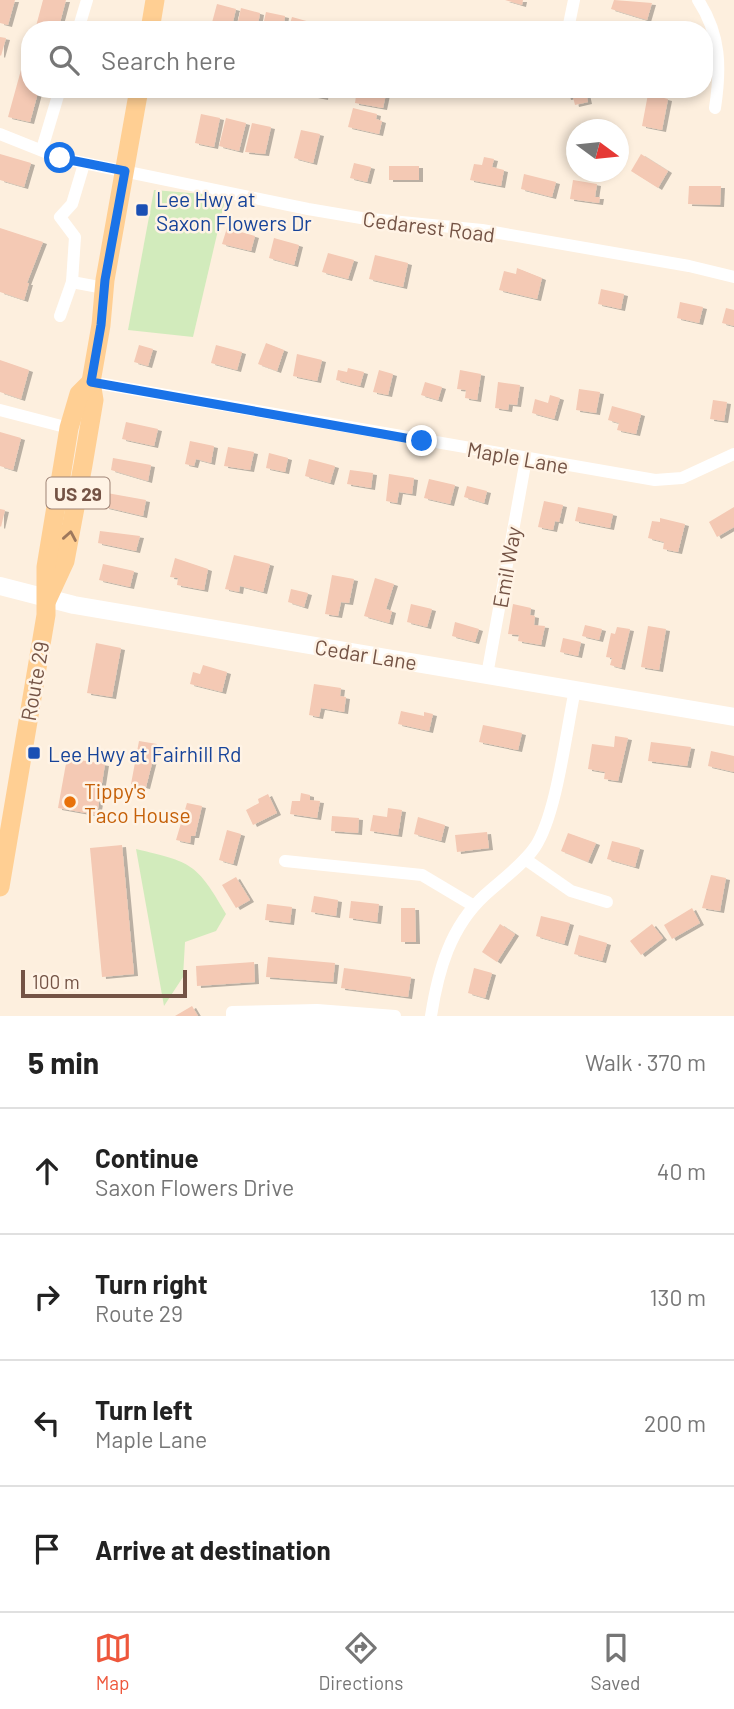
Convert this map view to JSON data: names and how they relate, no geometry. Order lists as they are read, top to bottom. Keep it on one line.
{"streets":{"main road":["US 29","Cedar Lane","Route 29"],"street":["Cedarest Road","Maple Lane","Emil Way"]},"crossings":[["Cedarest Road","Route 29"],["Maple Lane","Emil Way"],["Maple Lane","Route 29"],["Emil Way","Cedar Lane"],["Cedar Lane","Route 29"]],"places":{"transit":["Lee Hwy at Saxon Flowers Dr","Lee Hwy at Fairhill Rd"],"other":["Tippy's Taco House"]},"scale_bar":"100 m","north":"right","page":{"search":"Search here","scale":"100 m","heading":["5 min","Walk · 370 m"],"list":[["Continue","Saxon Flowers Drive","40 m"],["Turn right","Route 29","130 m"],["Turn left","Maple Lane","200 m"],"Arrive at destination"],"nav":["Map","Directions","Saved"]}}
